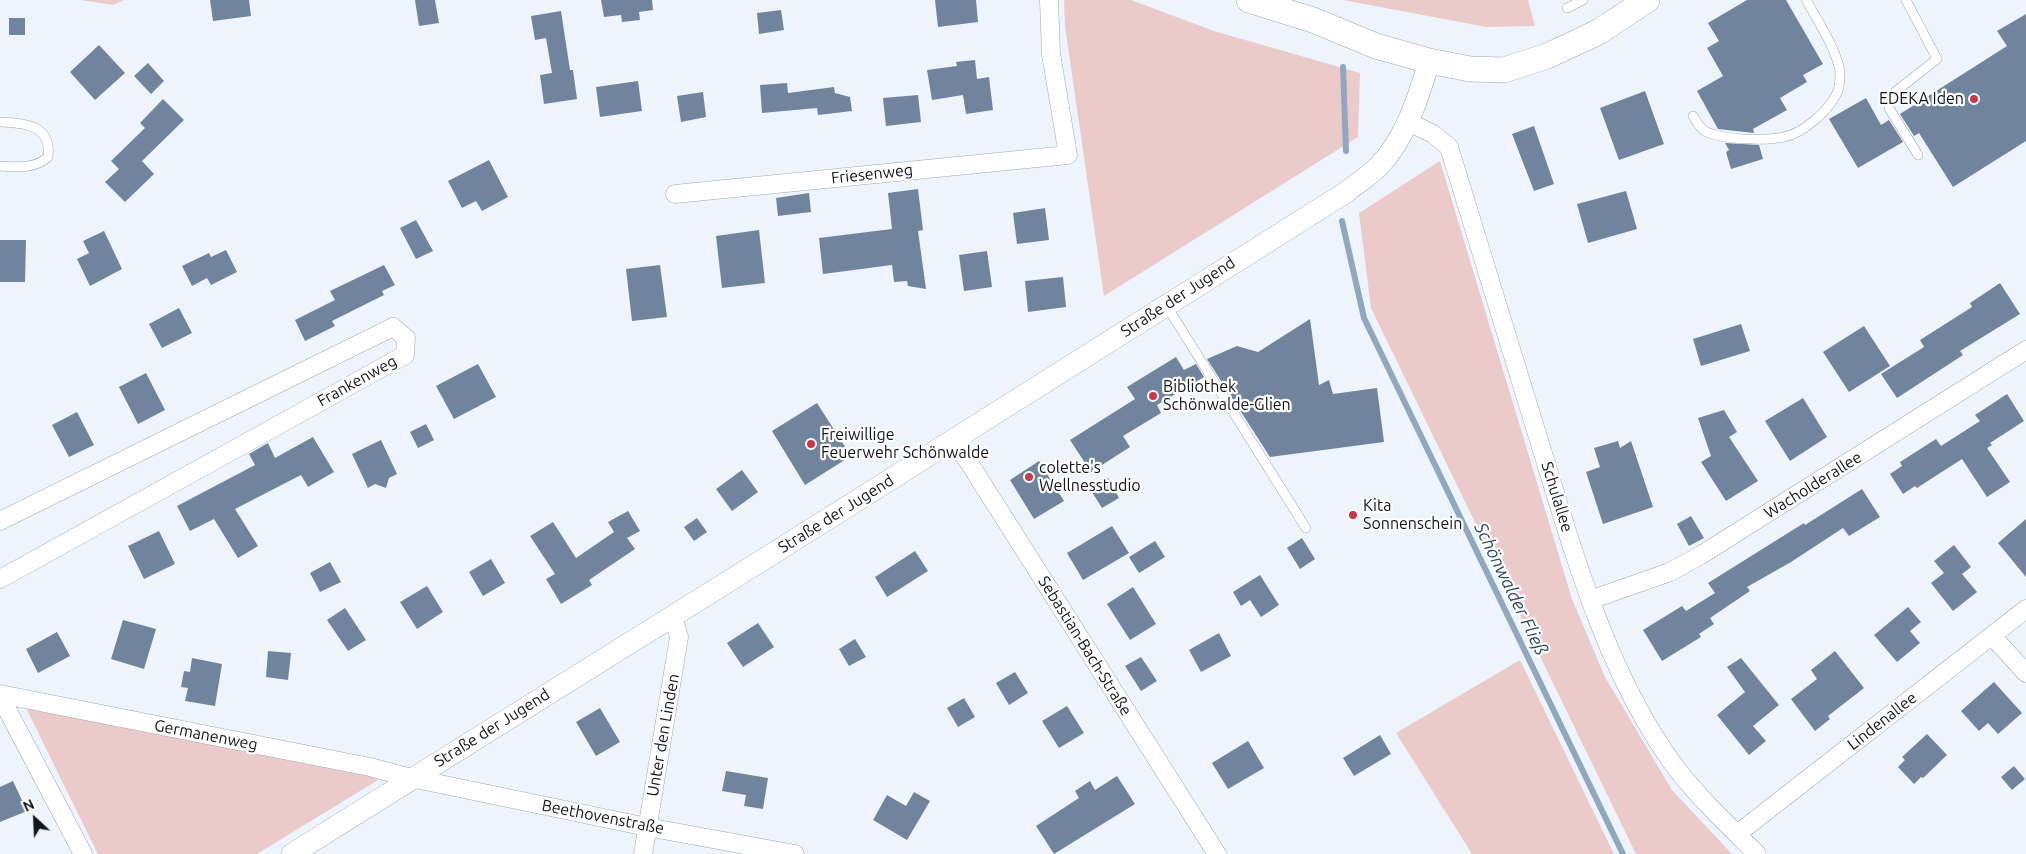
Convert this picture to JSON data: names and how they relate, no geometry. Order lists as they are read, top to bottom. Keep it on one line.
{"streets":{"street":["Friesenweg","Straße der Jugend","Frankenweg","Wacholderallee","Schulallee","Sebastian-Bach-Straße","Lindenallee","Germanenweg","Unter den Linden","Beethovenstraße"]},"crossings":[["Straße der Jugend","Schulallee"],["Straße der Jugend","Sebastian-Bach-Straße"],["Straße der Jugend","Germanenweg"],["Straße der Jugend","Unter den Linden"],["Straße der Jugend","Beethovenstraße"],["Wacholderallee","Schulallee"],["Schulallee","Lindenallee"],["Germanenweg","Beethovenstraße"],["Unter den Linden","Beethovenstraße"]],"water":["Schönwalder Fließ"],"places":["EDEKA Iden","Bibliothek Schönwalde-Glien","Freiwillige Feuerwehr Schönwalde","colette's Wellnesstudio","Kita Sonnenschein"],"north":"top left"}
